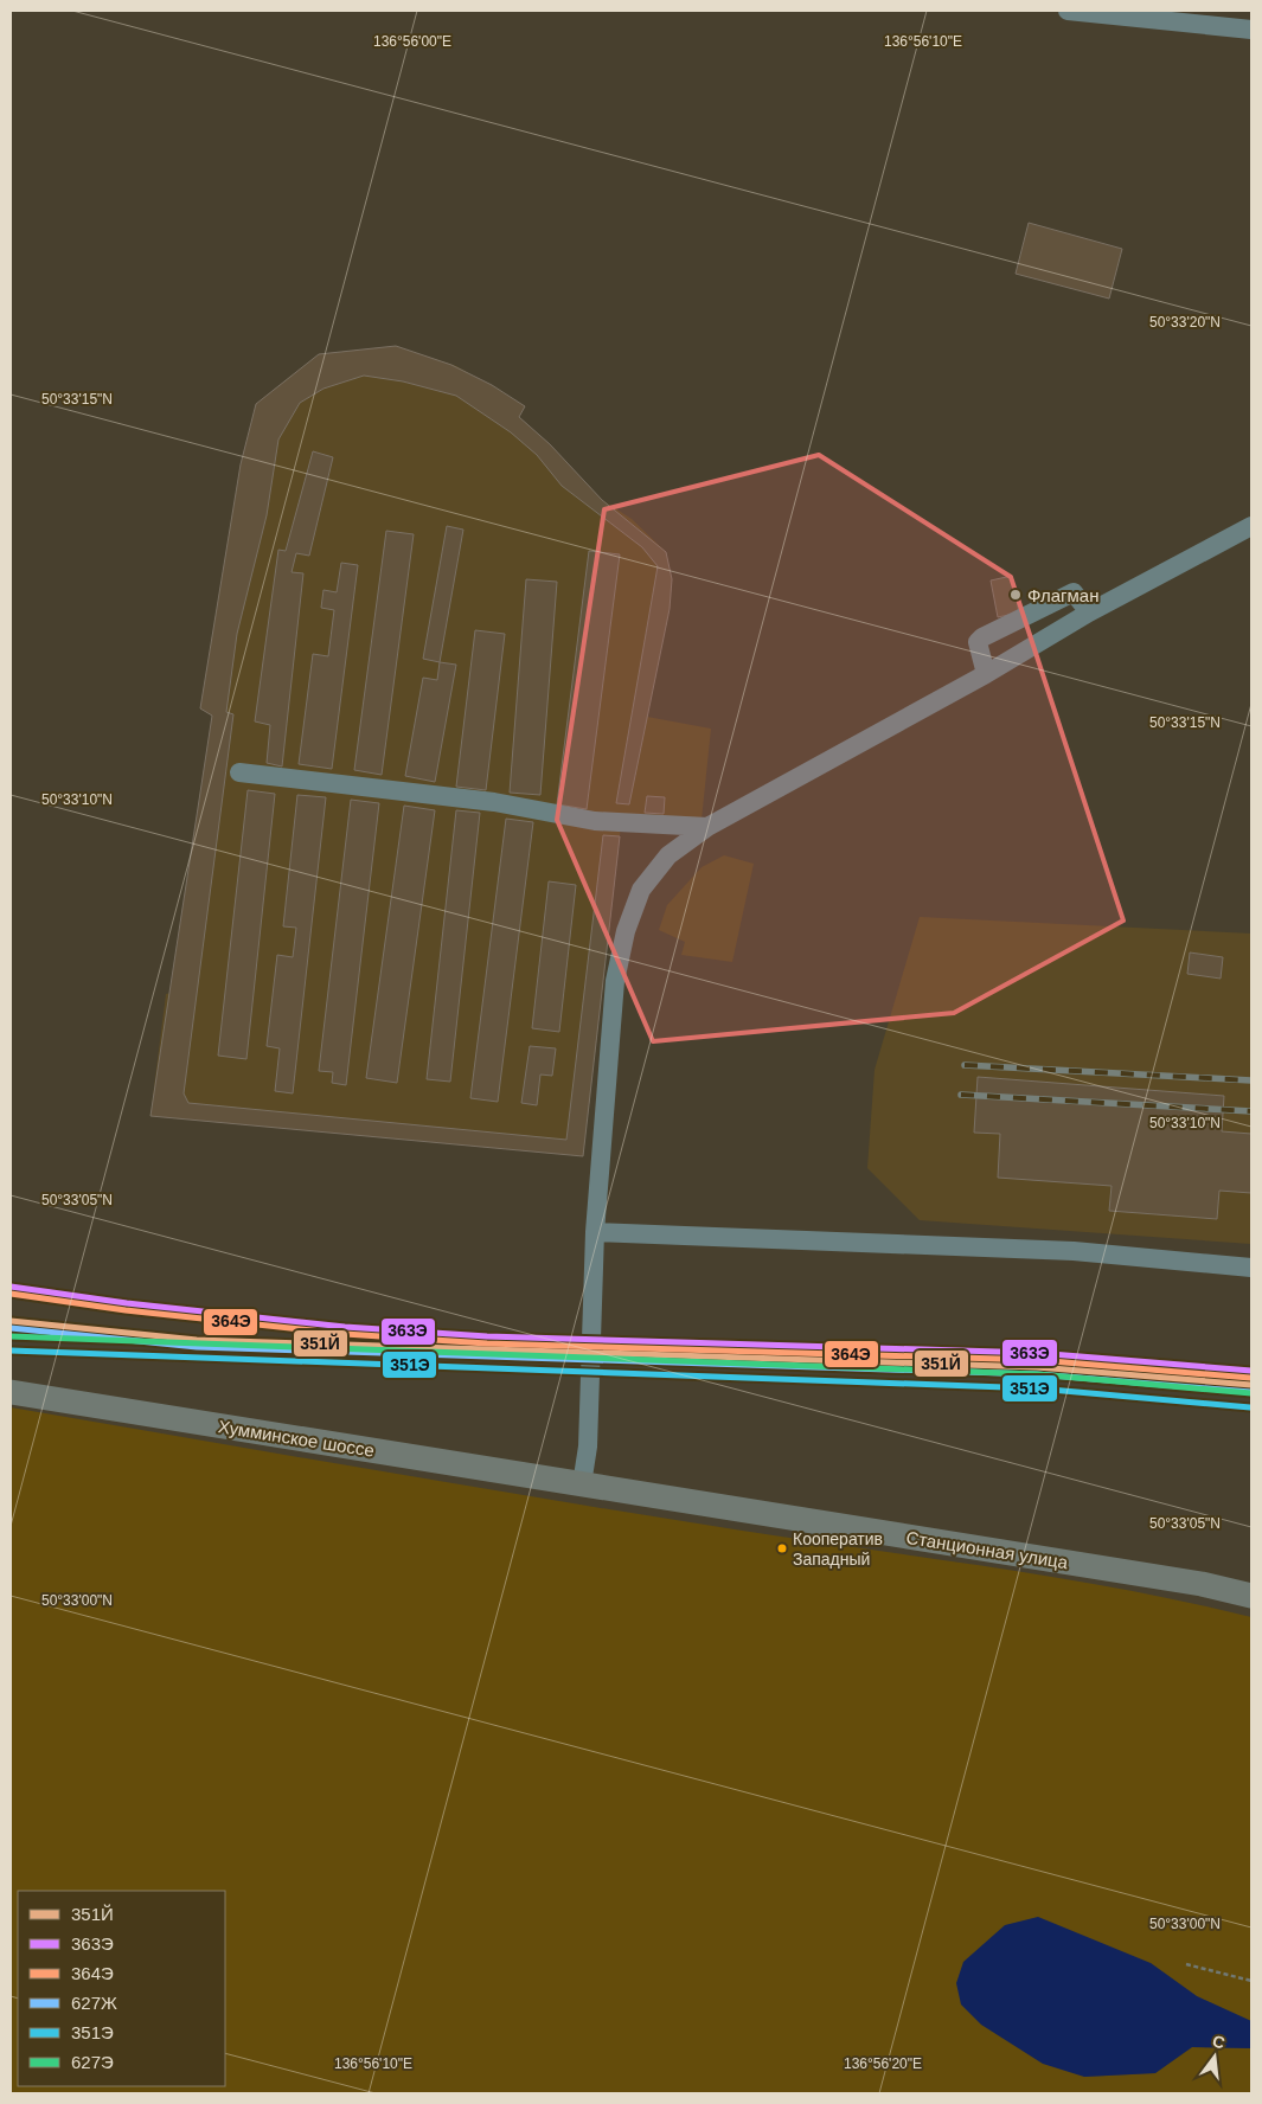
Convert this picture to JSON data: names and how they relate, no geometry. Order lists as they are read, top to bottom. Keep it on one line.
{"streets":{"main road":["Хумминское шоссе","Станционная улица"]},"crossings":[["Хумминское шоссе","Станционная улица"]],"places":["Флагман","Кооператив Западный"],"lines":["transit line 363Э","transit line 364Э","transit line 351Й","transit line 627Ж","transit line 627Э","transit line 351Э"],"legend":["351Й","363Э","364Э","627Ж","351Э","627Э"],"north":"top","coordinates":["136°56'00\"E","136°56'10\"E","50°33'20\"N","50°33'15\"N","50°33'10\"N","50°33'05\"N","50°33'00\"N","136°56'20\"E"]}
